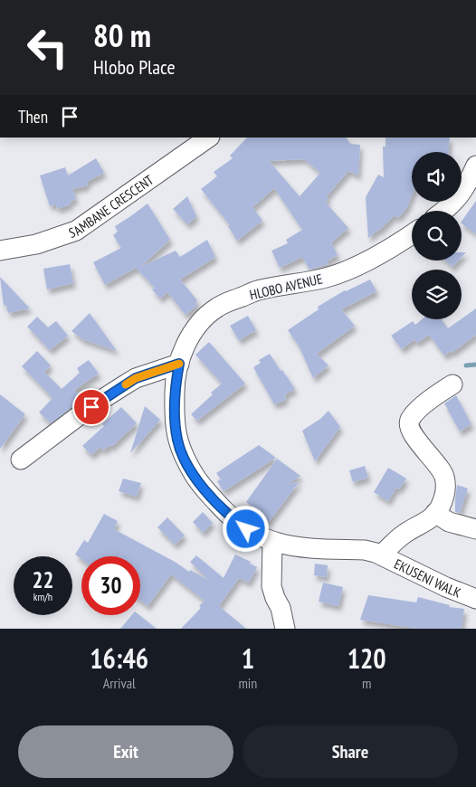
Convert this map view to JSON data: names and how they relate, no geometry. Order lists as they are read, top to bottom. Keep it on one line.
{"streets":{"street":["SAMBANE CRESCENT","HLOBO AVENUE","EKUSENI WALK"]},"crossings":[["HLOBO AVENUE","EKUSENI WALK"]],"page":{"turn":["80 m","Hlobo Place"],"then":"Then","speed":"22 km/h","limit":"30","eta":["16:46","Arrival","1","min","120","m"],"buttons":["Exit","Share"]}}
